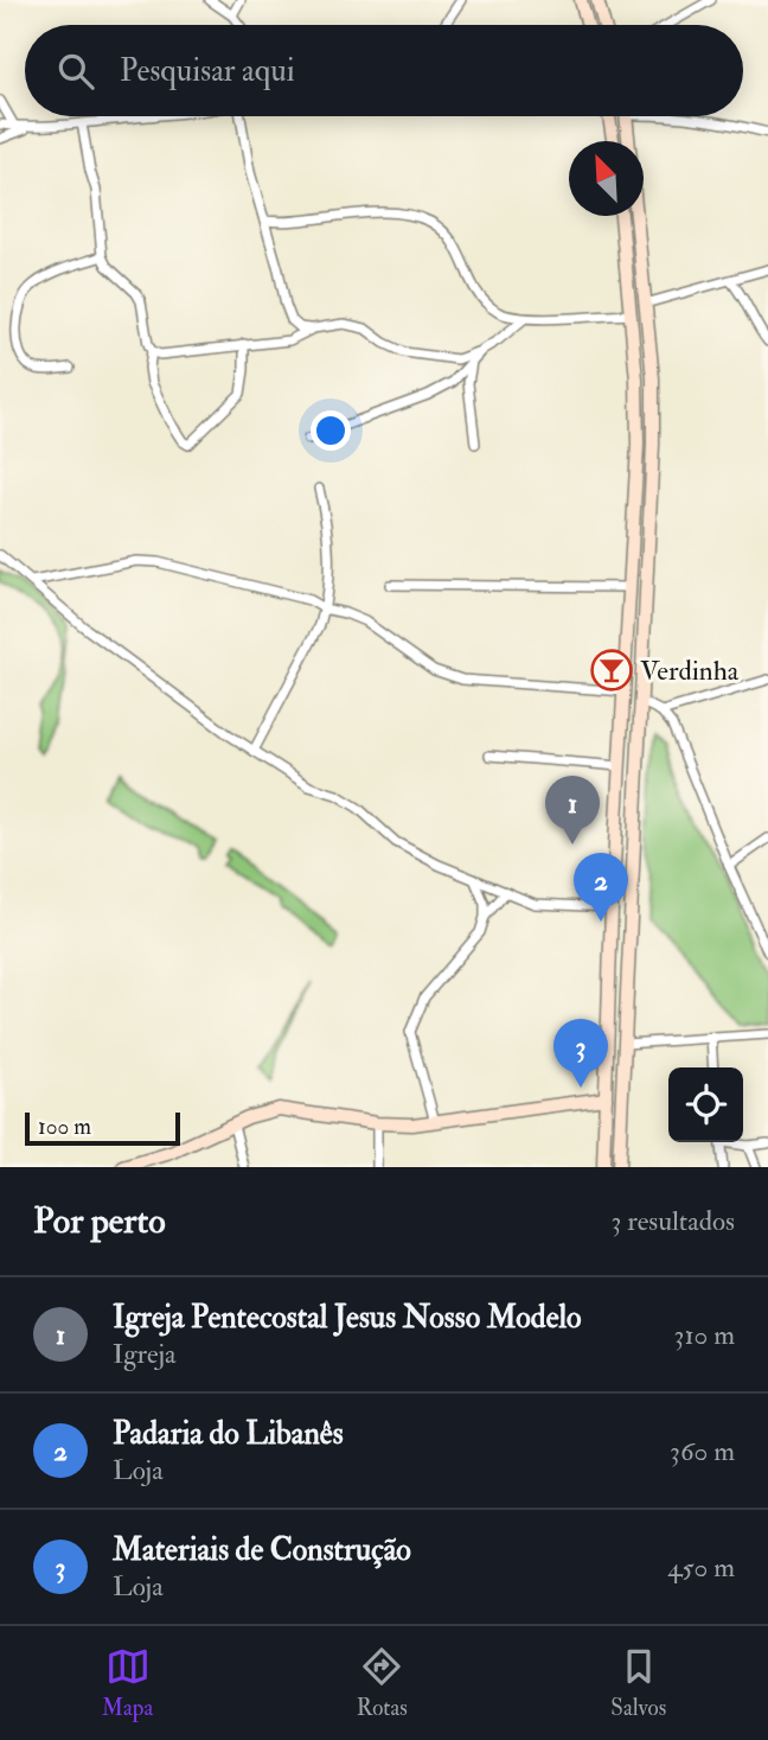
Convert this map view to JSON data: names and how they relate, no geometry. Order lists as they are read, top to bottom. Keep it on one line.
{"places":{"bar":["Verdinha"]},"scale_bar":"100 m","north":"top left","page":{"search":"Pesquisar aqui","pins":["1","2","3"],"scale":"100 m","heading":["Por perto","3 resultados"],"list":[{"mark":"1","name":"Igreja Pentecostal Jesus Nosso Modelo","note":"Igreja","value":"310 m"},{"mark":"2","name":"Padaria do Libanês","note":"Loja","value":"360 m"},{"mark":"3","name":"Materiais de Construção","note":"Loja","value":"450 m"}],"nav":["Mapa","Rotas","Salvos"]}}
